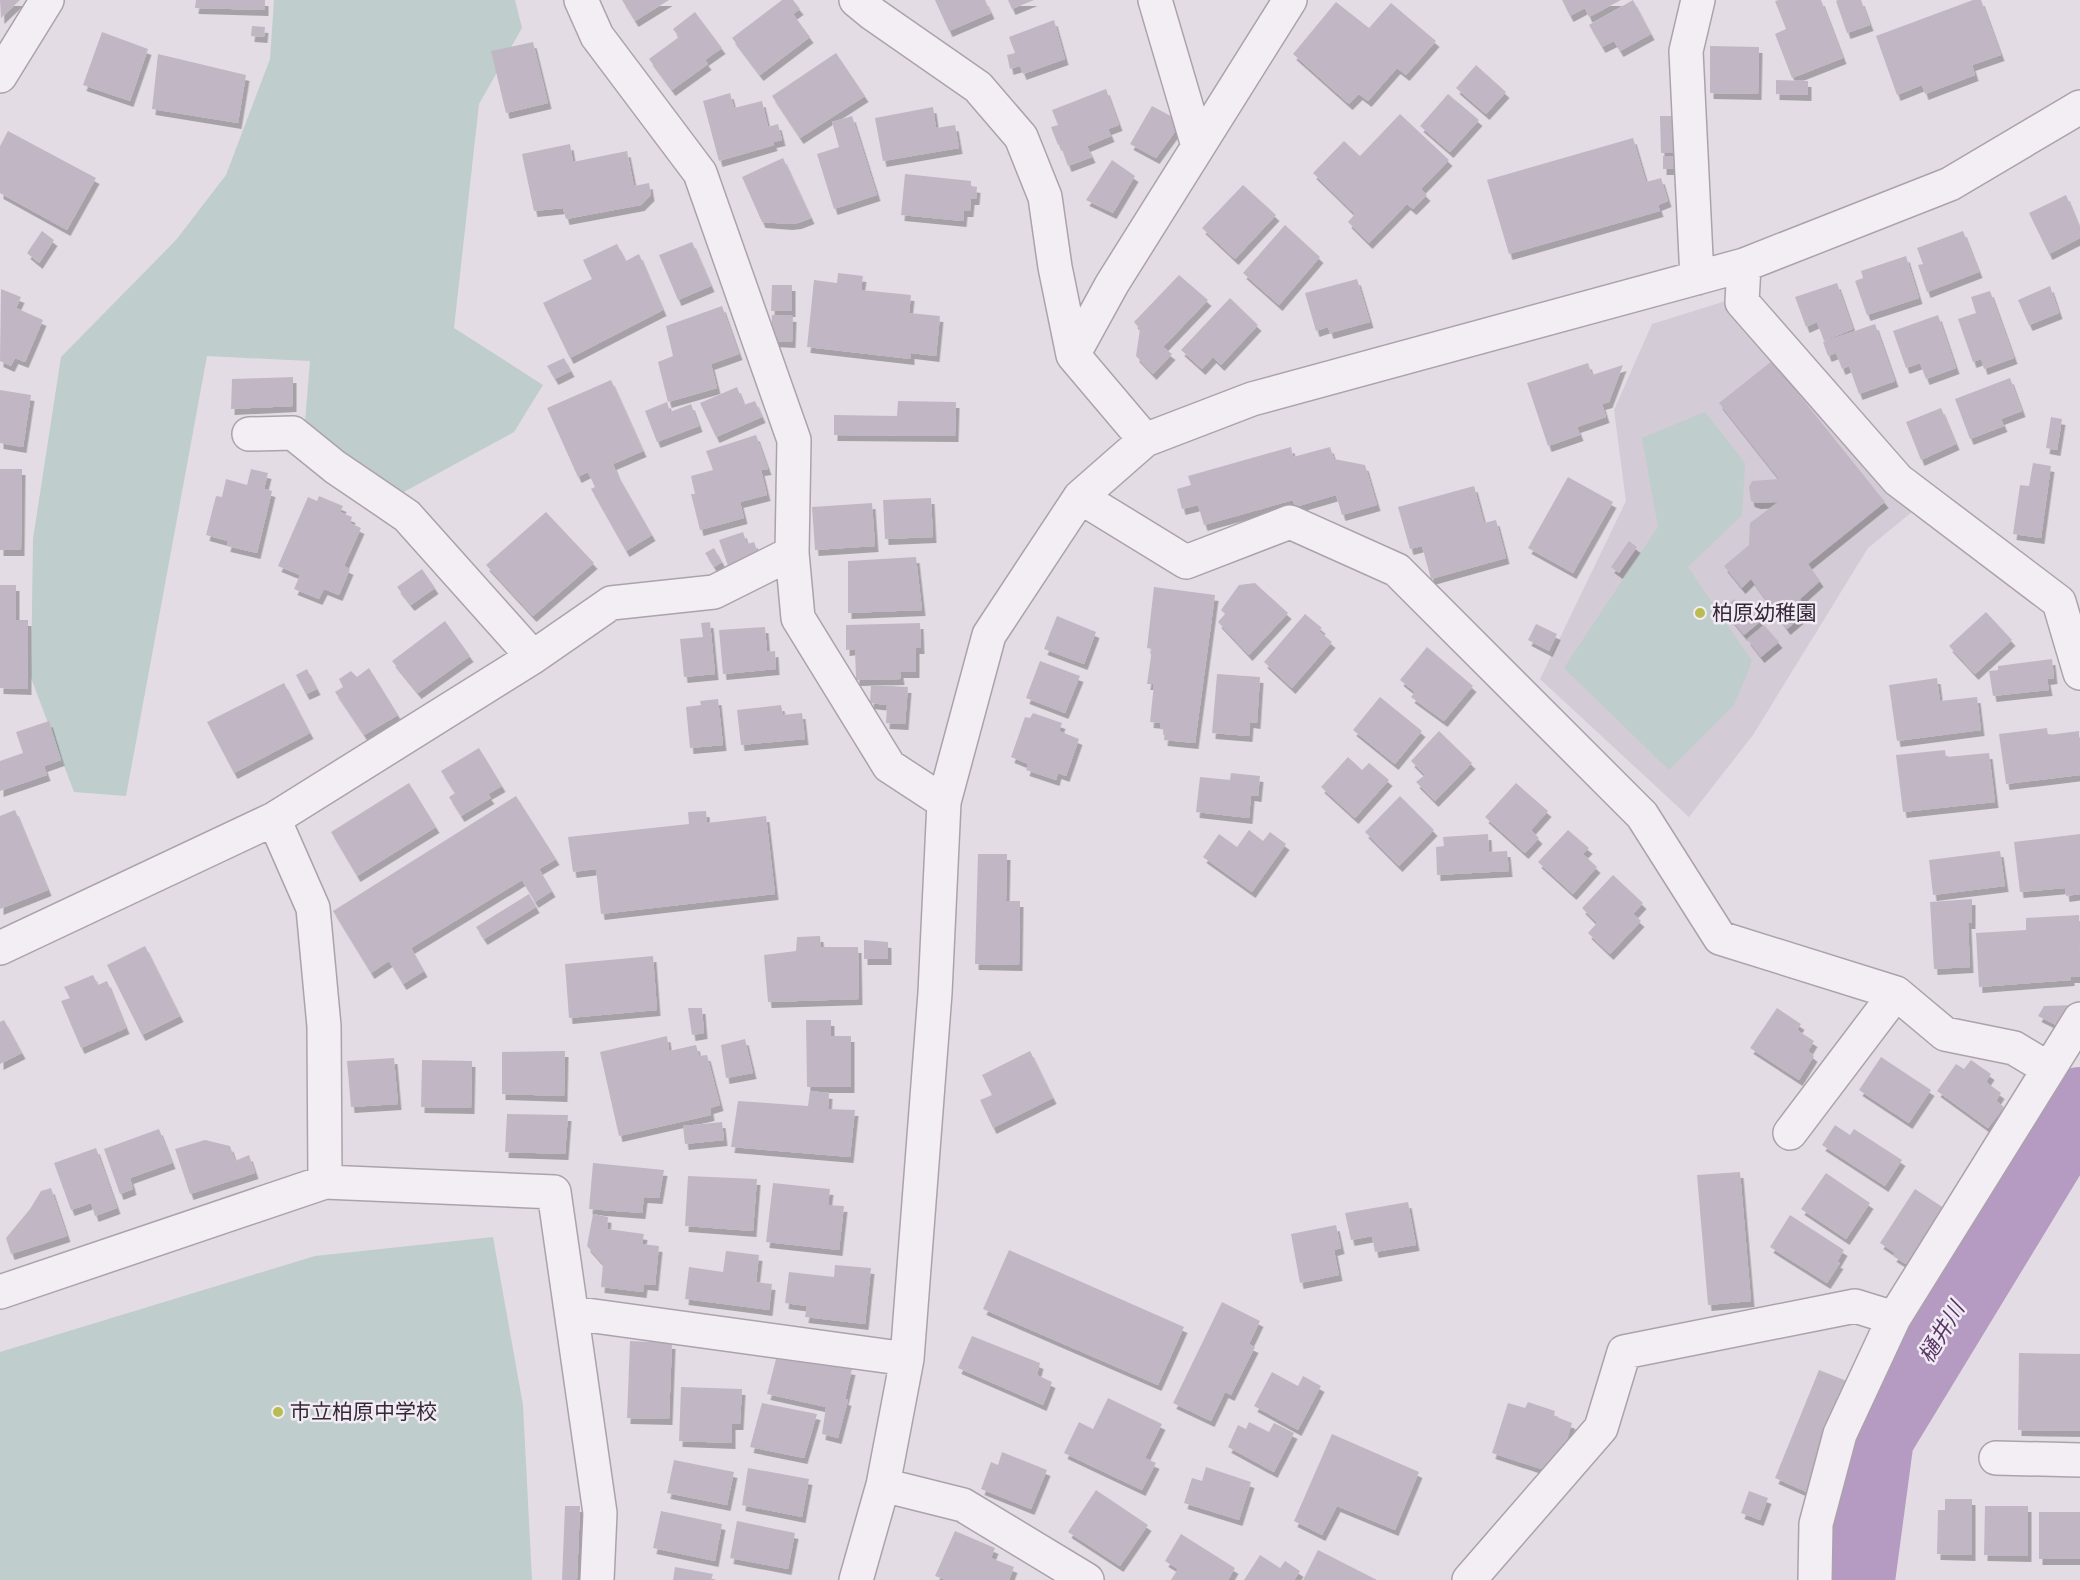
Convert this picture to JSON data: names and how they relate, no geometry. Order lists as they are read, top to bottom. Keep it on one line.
{"water":["樋井川"],"places":["柏原幼稚園","市立柏原中学校"]}
